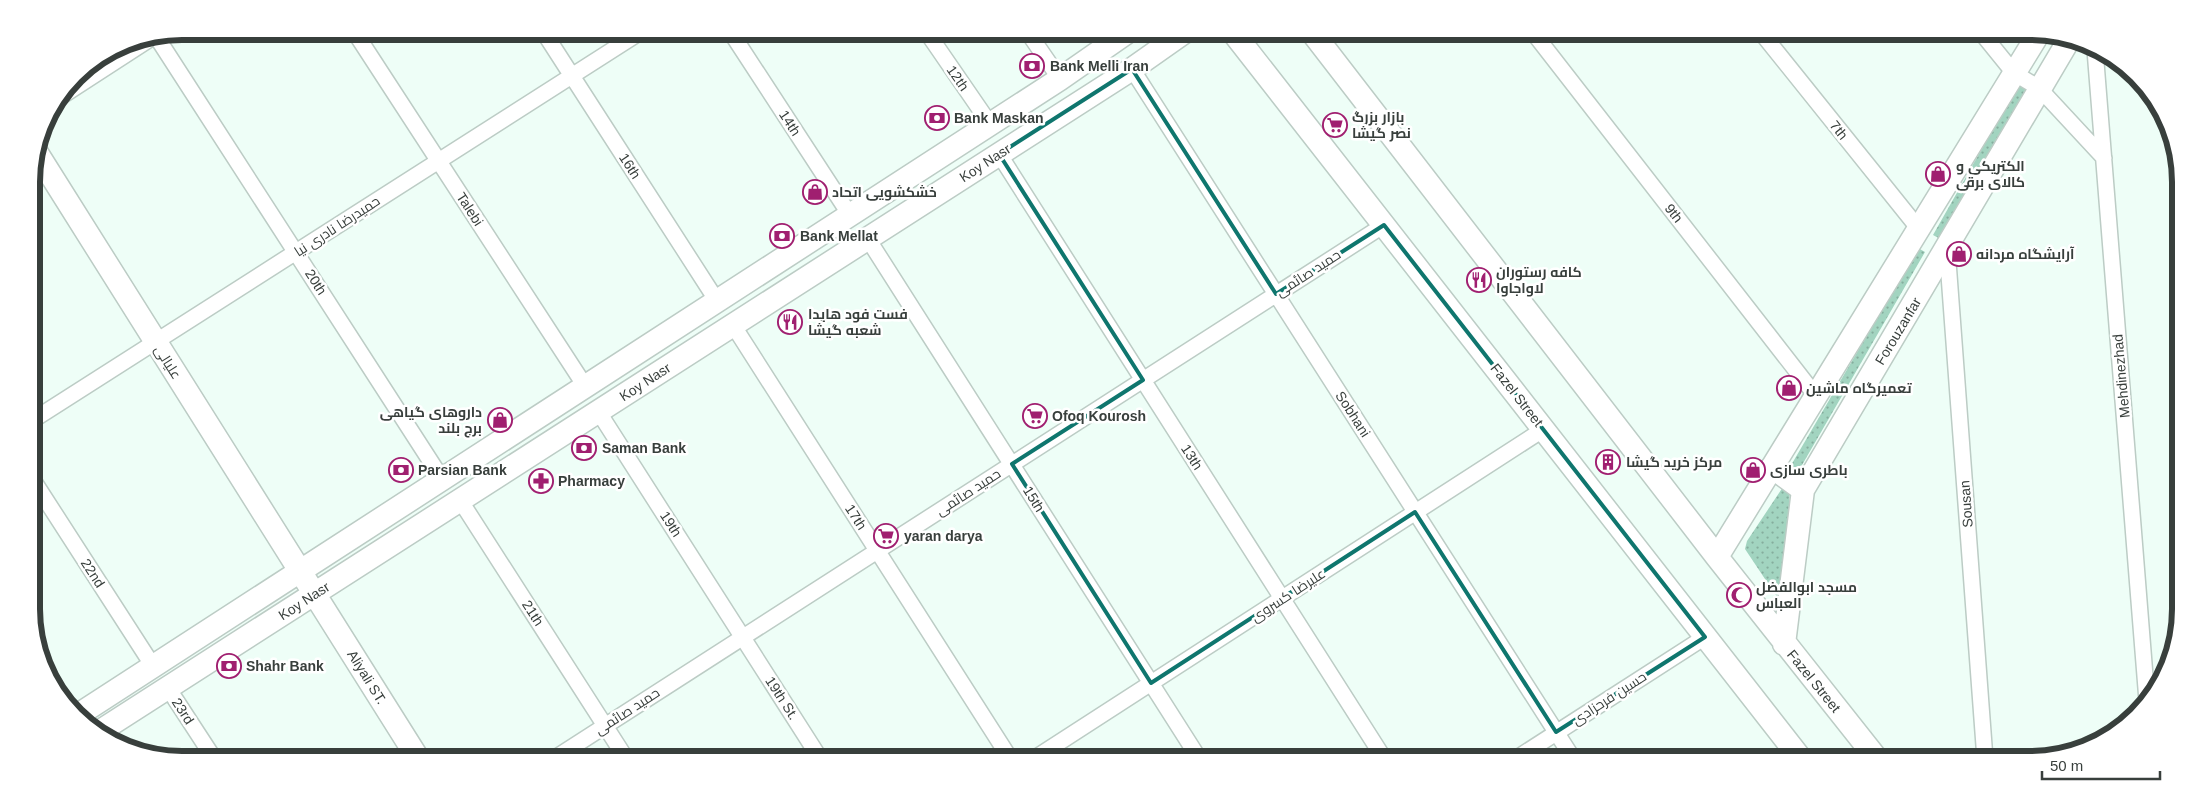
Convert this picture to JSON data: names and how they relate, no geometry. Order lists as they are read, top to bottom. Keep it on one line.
{"streets":{"street":["12th","14th","7th","Koy Nasr","16th","Talebi","9th","حمیدرضا نادری نیا","حمید صائمی","20th","Forouzanfar","علیالی","Mehdinezhad","Fazel Street","Sobhani","13th","15th","Sousan","17th","19th","22nd","علیرضا کسروی","21th","Aliyali ST.","19th St.","حسین فرحزادی","23rd"]},"crossings":[["12th","Koy Nasr"],["14th","Koy Nasr"],["Koy Nasr","16th"],["Koy Nasr","Talebi"],["Koy Nasr","20th"],["Koy Nasr","علیالی"],["Koy Nasr","Sobhani"],["Koy Nasr","13th"],["Koy Nasr","15th"],["Koy Nasr","17th"],["Koy Nasr","19th"],["Koy Nasr","22nd"],["Koy Nasr","21th"],["Koy Nasr","Aliyali ST."],["Koy Nasr","23rd"],["16th","حمیدرضا نادری نیا"],["Talebi","حمیدرضا نادری نیا"],["حمیدرضا نادری نیا","20th"],["حمیدرضا نادری نیا","علیالی"],["حمید صائمی","Fazel Street"],["حمید صائمی","Sobhani"],["حمید صائمی","13th"],["حمید صائمی","15th"],["حمید صائمی","17th"],["حمید صائمی","19th"],["حمید صائمی","21th"],["حمید صائمی","19th St."],["Forouzanfar","Fazel Street"],["Forouzanfar","Sousan"],["علیالی","Aliyali ST."],["Fazel Street","علیرضا کسروی"],["Fazel Street","حسین فرحزادی"],["Sobhani","علیرضا کسروی"],["Sobhani","حسین فرحزادی"],["13th","علیرضا کسروی"],["15th","علیرضا کسروی"],["19th","19th St."]],"places":{"bank":["Bank Melli Iran","Bank Maskan","Bank Mellat","Saman Bank","Parsian Bank","Shahr Bank"],"supermarket":["بازار بزرگ نصر گیشا","Ofoq Kourosh","yaran darya"],"shop":["الکتریکی و کالای برقی","خشکشویی اتحاد","آرایشگاه مردانه","تعمیرگاه ماشین","داروهای گیاهی برج بلند","باطری سازی"],"restaurant":["کافه رستوران لاواجاوا","فست فود هایدا شعبه گیشا"],"building":["مرکز خرید گیشا"],"pharmacy":["Pharmacy"],"mosque":["مسجد ابوالفضل العباس"]},"scale_bar":"50 m"}
